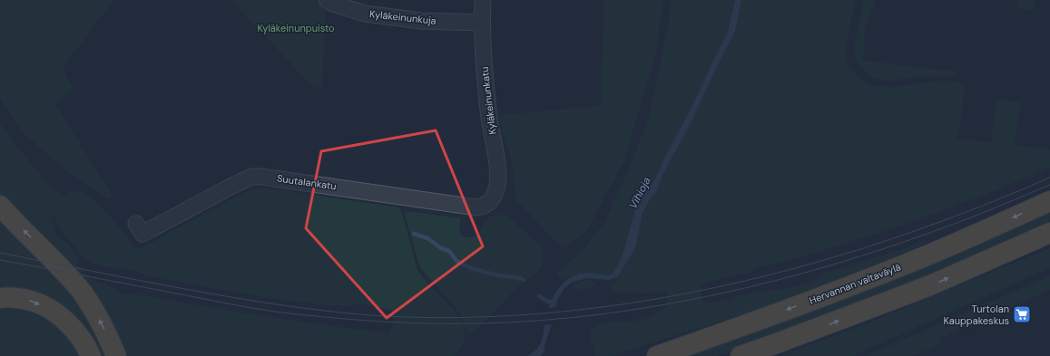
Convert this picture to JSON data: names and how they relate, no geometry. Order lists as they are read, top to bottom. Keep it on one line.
{"streets":{"highway":["Hervannan valtaväylä"],"street":["Kyläkeinunkuja","Kyläkeinunkatu","Suutalankatu"]},"crossings":[["Kyläkeinunkuja","Kyläkeinunkatu"],["Kyläkeinunkatu","Suutalankatu"]],"water":["Vihioja"],"parks":["Kyläkeinunpuisto"],"places":{"supermarket":["Turtolan Kauppakeskus"]}}
